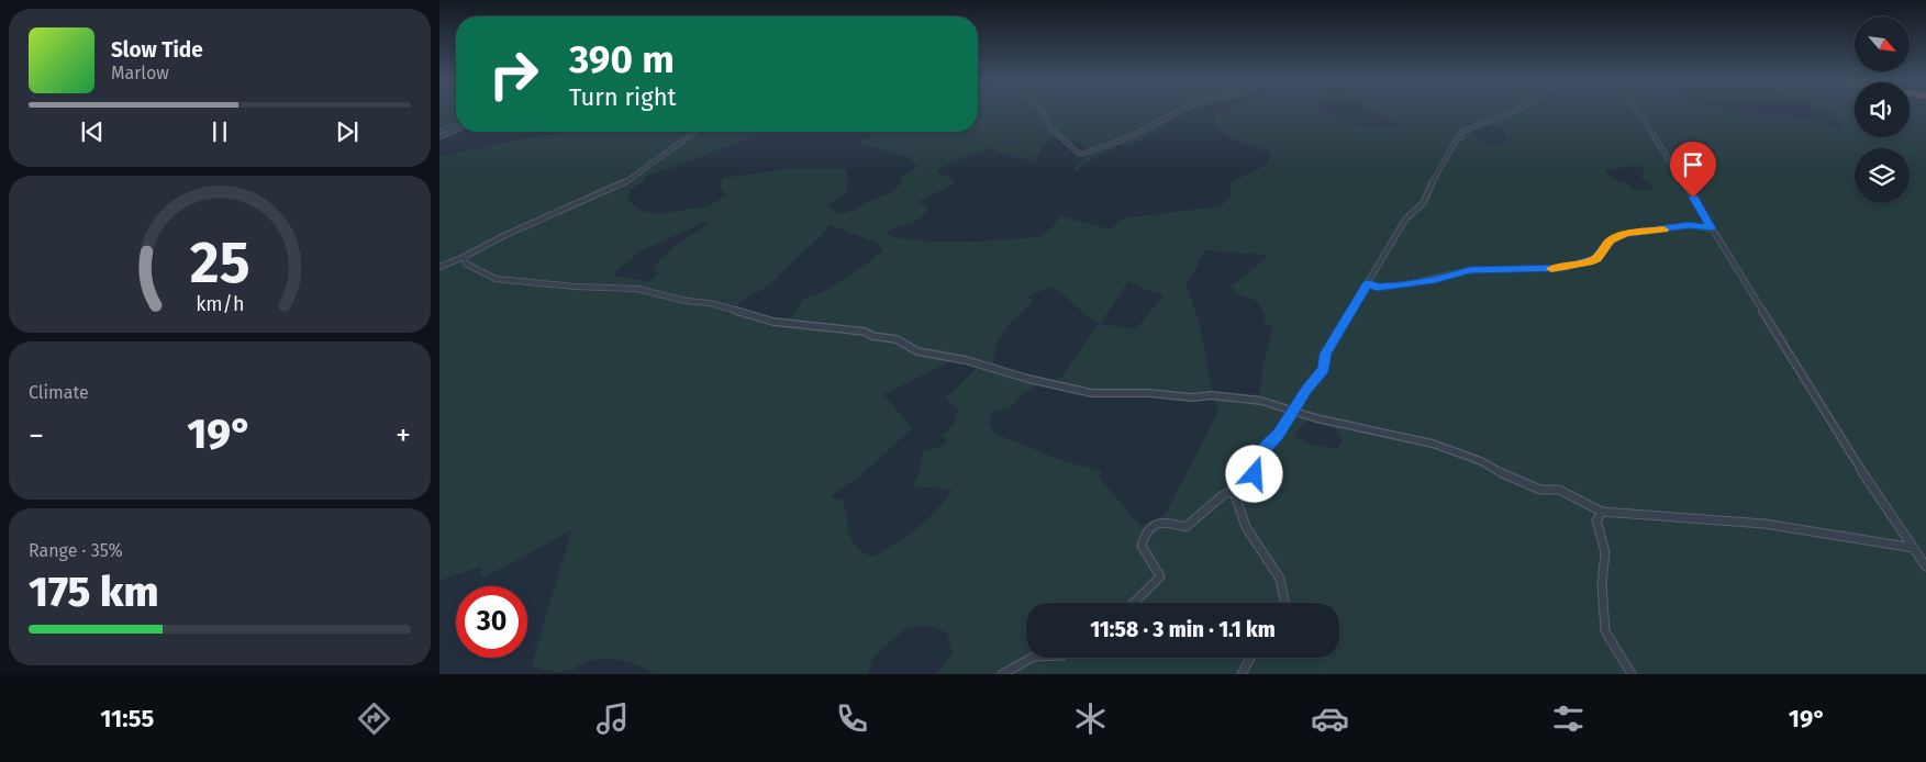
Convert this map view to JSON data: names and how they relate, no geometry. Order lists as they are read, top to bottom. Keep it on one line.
{"north":"bottom right","page":{"turn":["390 m","Turn right"],"song":["Slow Tide","Marlow"],"tile":["Climate",["Range · 35%","175 km"]],"heat":["−","19°","+"],"limit":"30","trip":"11:58 · 3 min · 1.1 km","tabs":["11:55","19°"],"gauge":["25","km/h"]}}
